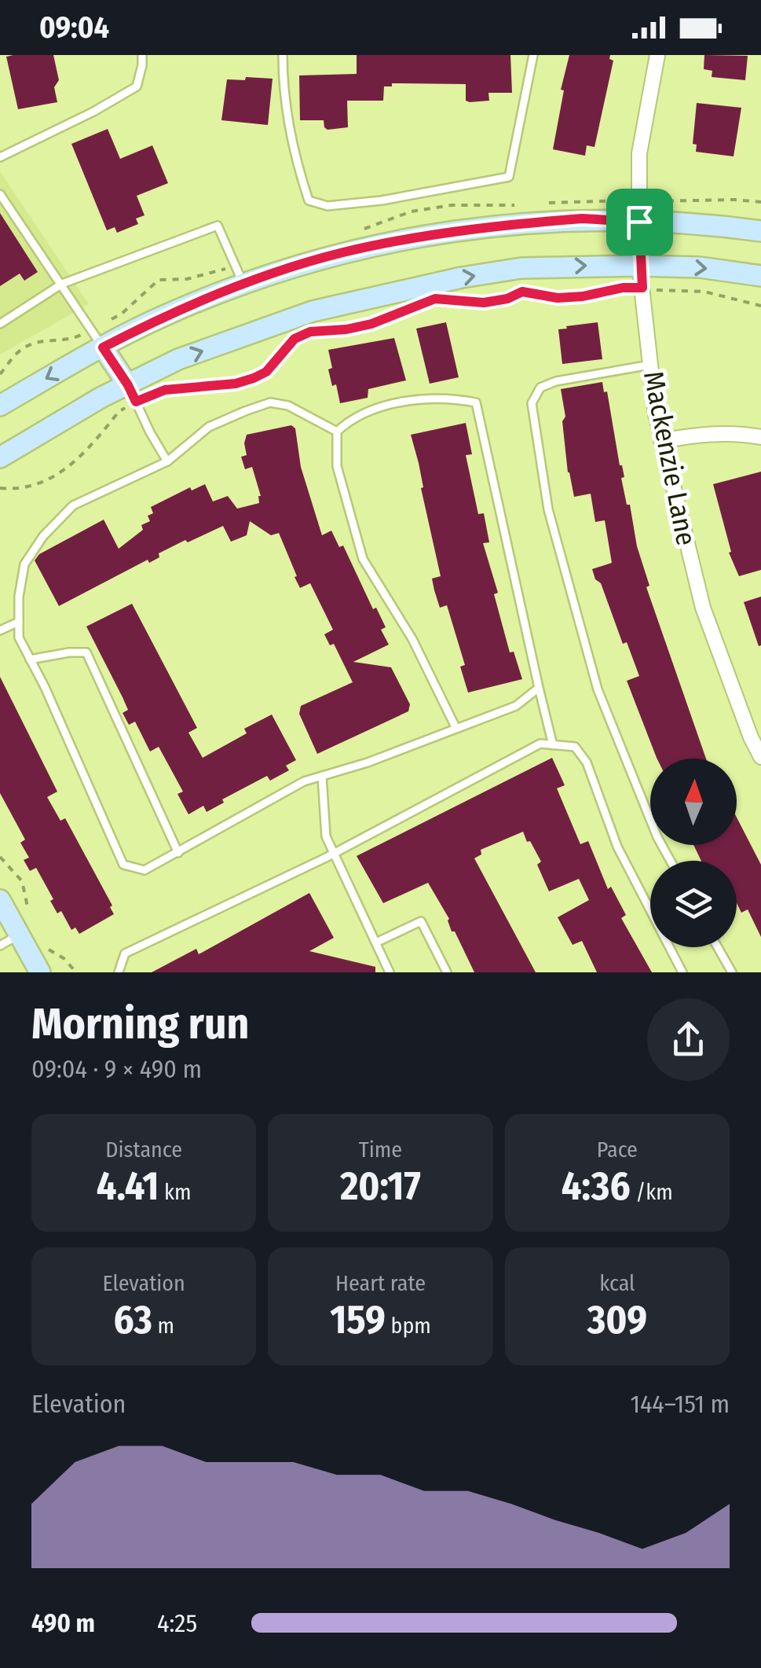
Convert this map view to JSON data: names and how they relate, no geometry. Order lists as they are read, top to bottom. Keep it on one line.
{"streets":{"street":["Mackenzie Lane"]},"north":"top","page":{"status":"09:04","heading":["Morning run","09:04 · 9 × 490 m"],"stats":[["Distance","4.41 km"],["Time","20:17"],["Pace","4:36 /km"],["Elevation","63 m"],["Heart rate","159 bpm"],["kcal","309"]],"chart":["Elevation","144–151 m"],"list":[{"name":"490 m","note":"4:25"}]}}
